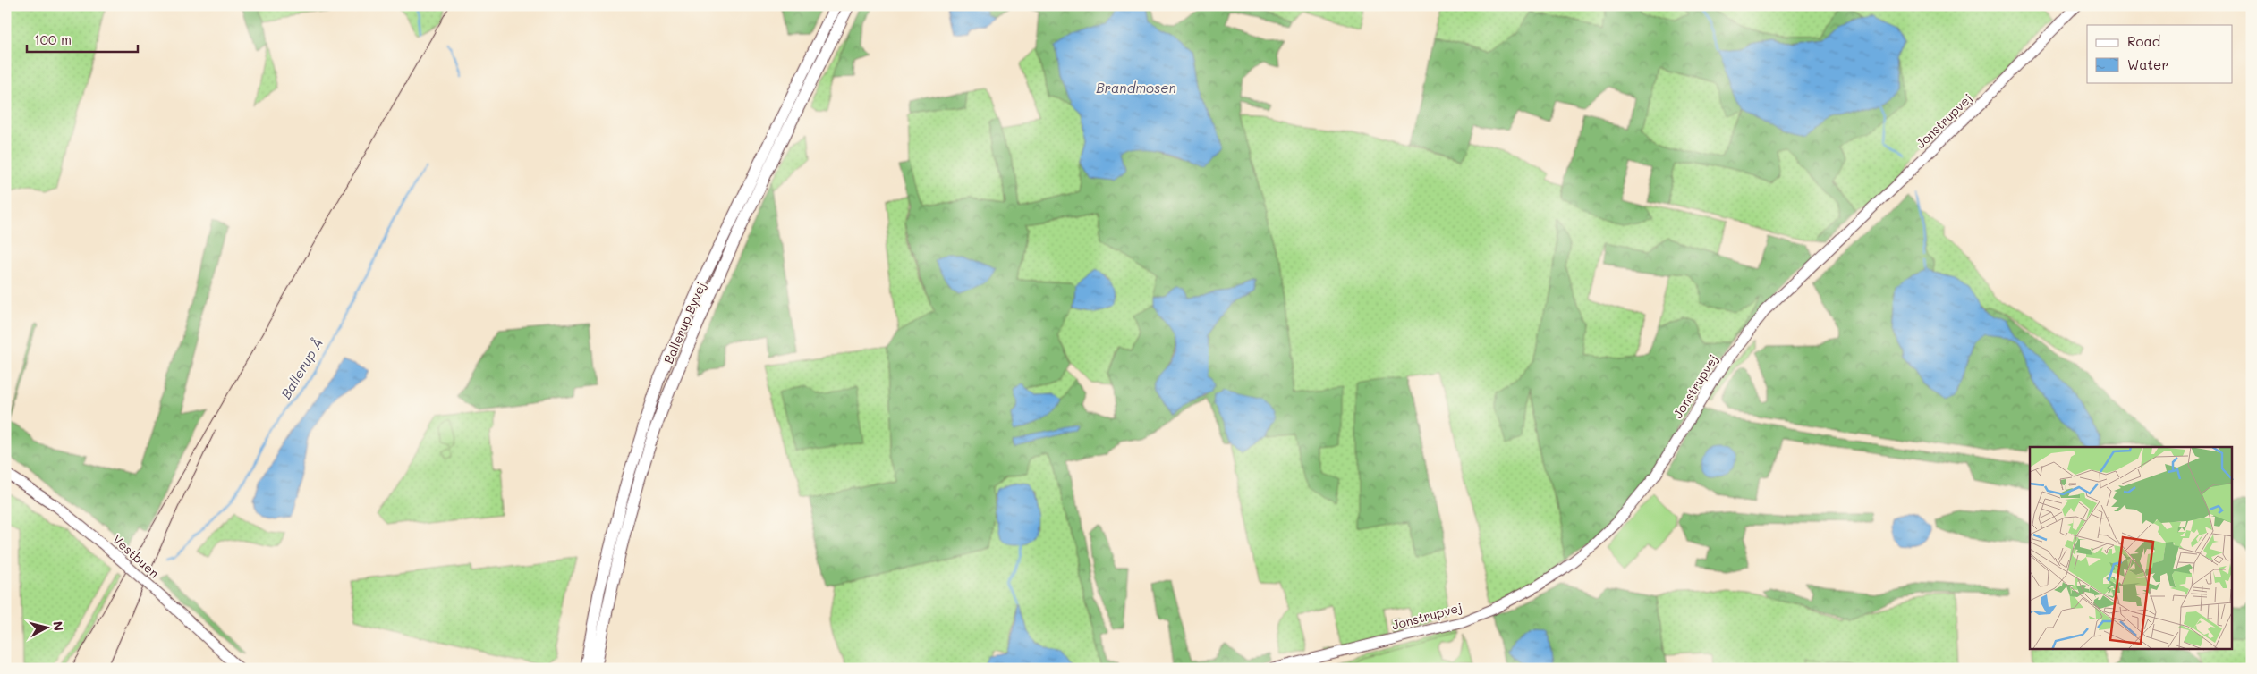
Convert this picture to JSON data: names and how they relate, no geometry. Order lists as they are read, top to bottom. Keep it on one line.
{"streets":{"main road":["Ballerup Byvej"],"street":["Jonstrupvej","Vestbuen"]},"water":["Brandmosen","Ballerup Å"],"legend":["Road","Water"],"scale_bar":"100 m","north":"right"}
